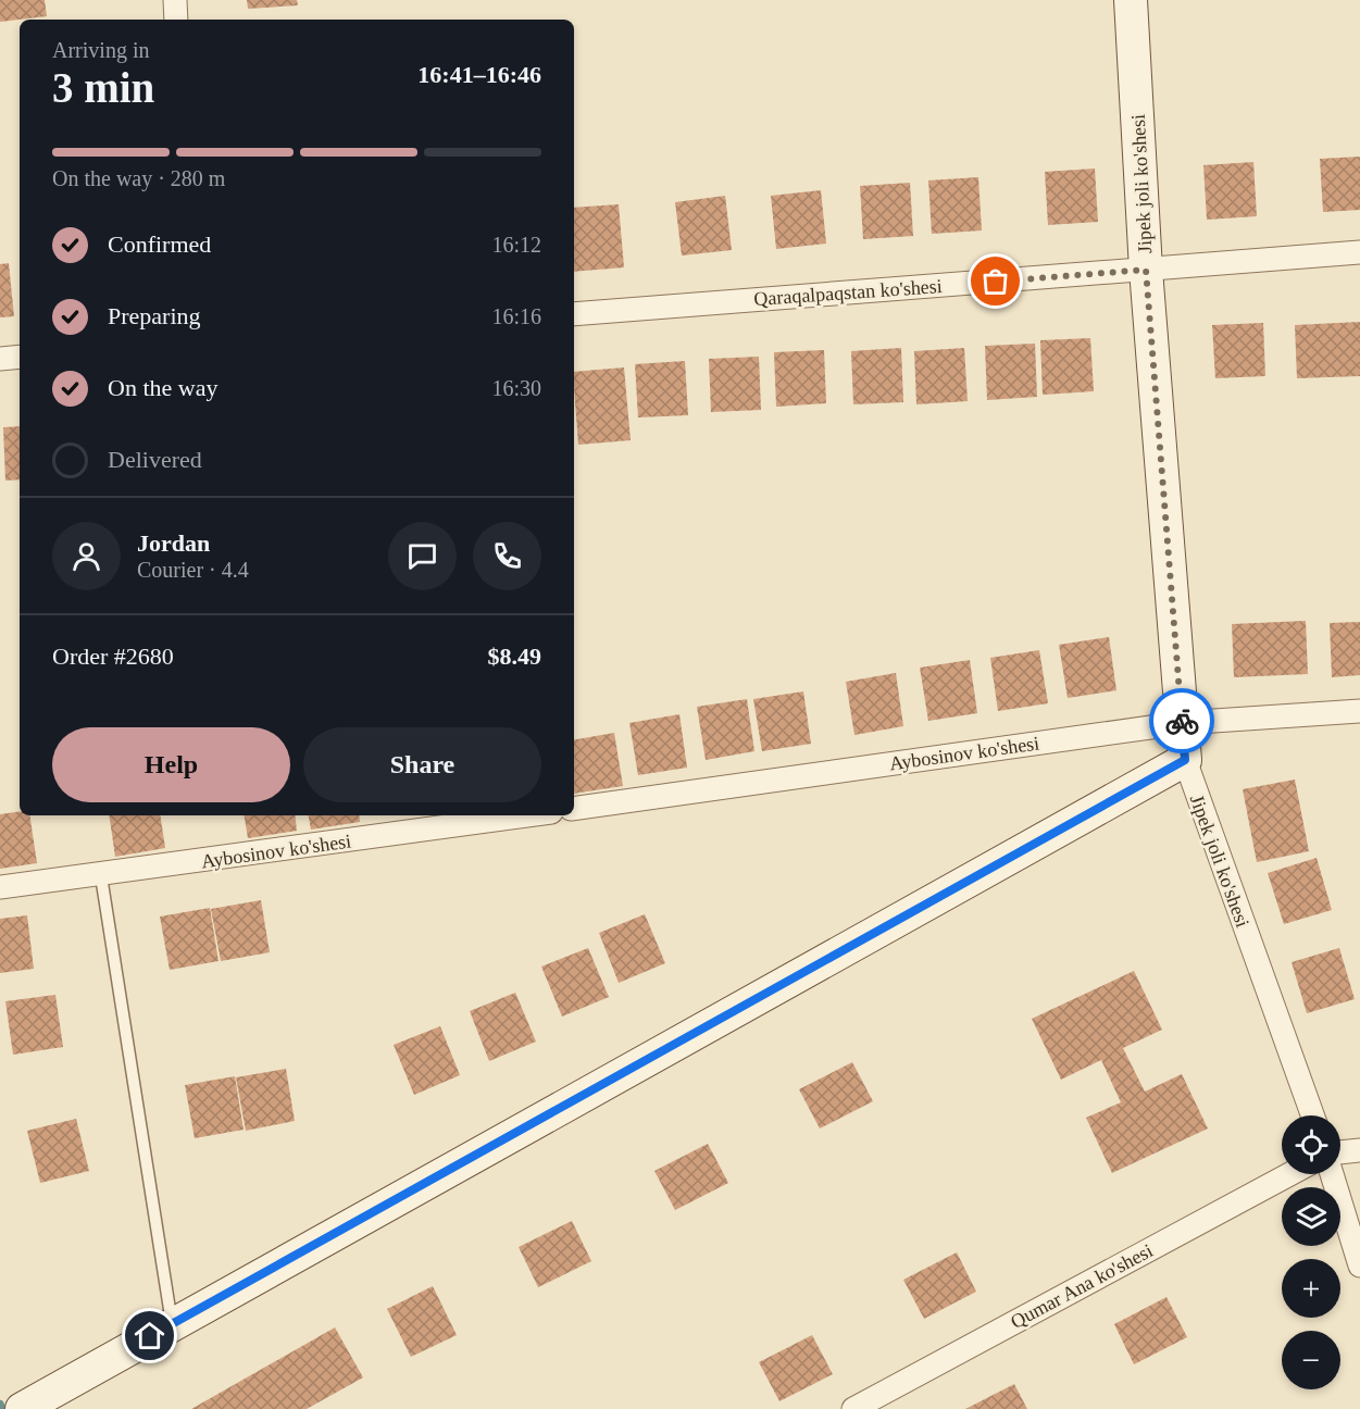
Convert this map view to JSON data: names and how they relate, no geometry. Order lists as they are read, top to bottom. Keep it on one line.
{"streets":{"street":["Jipek joli ko'shesi","Qaraqalpaqstan ko'shesi","Aybosinov ko'shesi","Qumar Ana ko'shesi"]},"crossings":[["Jipek joli ko'shesi","Qaraqalpaqstan ko'shesi"],["Jipek joli ko'shesi","Aybosinov ko'shesi"]],"page":{"heading":["3 min","Arriving in","16:41–16:46"],"panel":["Jordan","Courier · 4.4","Order #2680","$8.49"],"bar":"On the way · 280 m","list":[["Confirmed","16:12"],["Preparing","16:16"],["On the way","16:30"],"Delivered"],"buttons":["Help","Share"],"map_buttons":["+","−"]}}
